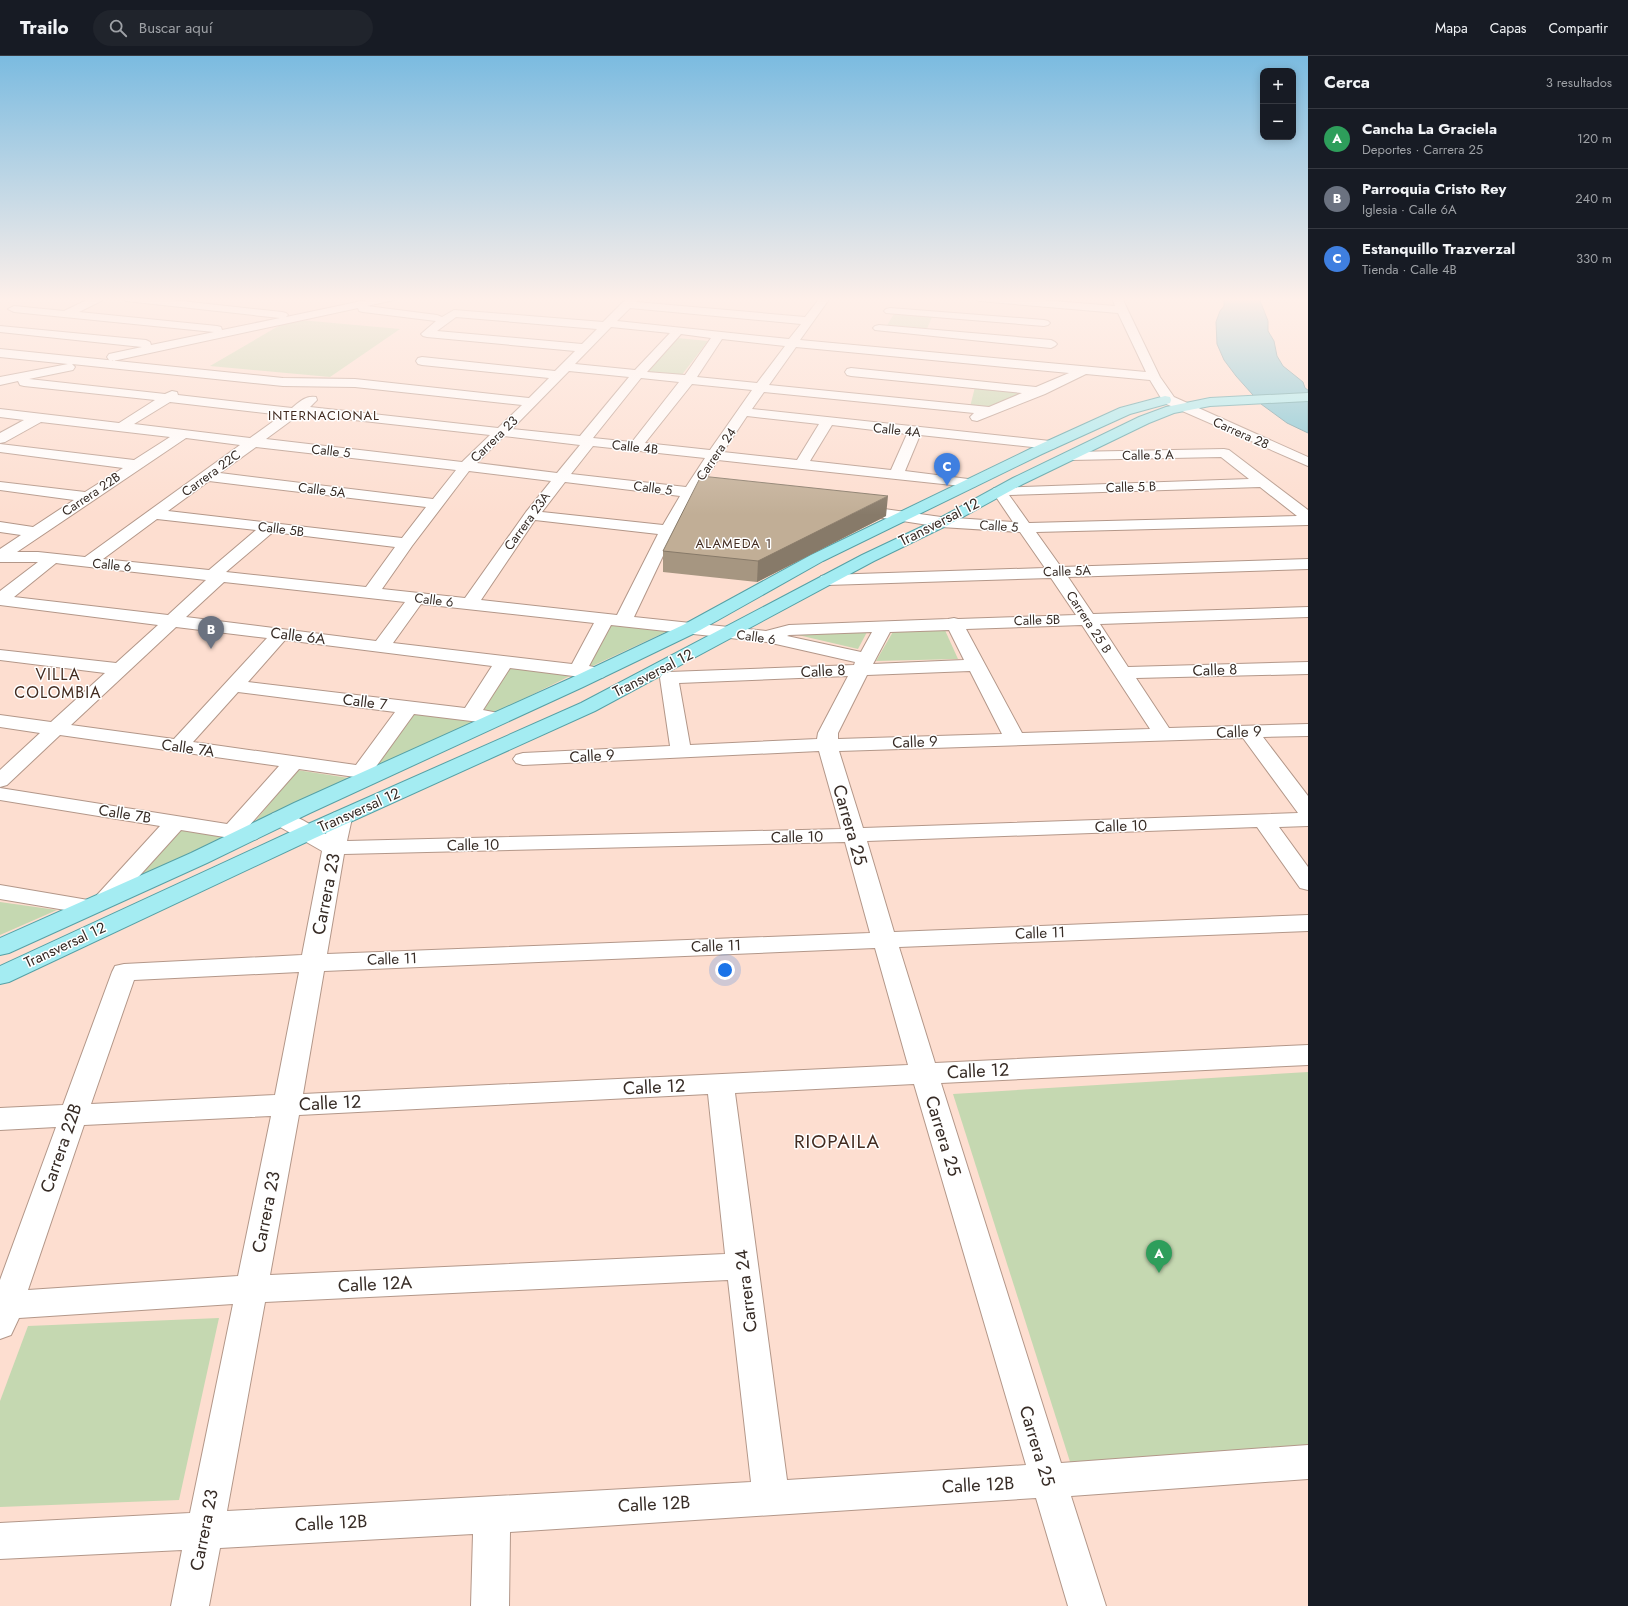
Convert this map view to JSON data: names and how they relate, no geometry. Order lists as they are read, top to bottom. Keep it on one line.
{"streets":{"main road":["Transversal 12"],"street":["Calle 4A","Carrera 28","Carrera 23","Calle 4B","Calle 5","Carrera 24","Calle 5 A","Carrera 22C","Calle 5 B","Calle 5A","Carrera 22B","Carrera 23A","Calle 5B","Calle 6","Carrera 25 B","Calle 6A","Calle 8","Calle 7","Calle 9","Calle 7A","Calle 7B","Carrera 25","Calle 10","Calle 11","Calle 12","Calle 12A","Calle 12B"]},"crossings":[["Calle 4A","Carrera 24"],["Calle 4A","Transversal 12"],["Carrera 28","Transversal 12"],["Carrera 23","Calle 4B"],["Carrera 23","Calle 5"],["Carrera 23","Calle 5A"],["Carrera 23","Transversal 12"],["Carrera 23","Calle 5B"],["Carrera 23","Calle 6"],["Carrera 23","Calle 10"],["Carrera 23","Calle 11"],["Carrera 23","Calle 12"],["Carrera 23","Calle 12A"],["Carrera 23","Calle 12B"],["Calle 4B","Carrera 24"],["Calle 4B","Carrera 22C"],["Calle 4B","Carrera 23A"],["Calle 4B","Transversal 12"],["Calle 5","Carrera 24"],["Calle 5","Carrera 22C"],["Calle 5","Carrera 22B"],["Calle 5","Carrera 23A"],["Calle 5","Transversal 12"],["Calle 5","Carrera 25 B"],["Carrera 24","Calle 6"],["Carrera 24","Calle 12"],["Carrera 24","Calle 12A"],["Carrera 24","Calle 12B"],["Calle 5 A","Calle 5 B"],["Calle 5 A","Transversal 12"],["Carrera 22C","Calle 5A"],["Carrera 22C","Calle 5B"],["Carrera 22C","Calle 6"],["Calle 5 B","Transversal 12"],["Calle 5 B","Carrera 25 B"],["Calle 5A","Transversal 12"],["Calle 5A","Carrera 25 B"],["Carrera 22B","Calle 6"],["Carrera 22B","Calle 11"],["Carrera 22B","Calle 12"],["Carrera 22B","Calle 12A"],["Carrera 23A","Calle 6"],["Transversal 12","Calle 6"],["Transversal 12","Carrera 25 B"],["Transversal 12","Calle 6A"],["Transversal 12","Calle 7"],["Transversal 12","Calle 7A"],["Transversal 12","Calle 7B"],["Calle 5B","Calle 6"],["Calle 5B","Carrera 25 B"],["Calle 5B","Carrera 25"],["Calle 6","Calle 8"],["Calle 6","Carrera 25"],["Carrera 25 B","Calle 8"],["Carrera 25 B","Calle 9"],["Calle 8","Calle 9"],["Calle 8","Carrera 25"],["Calle 9","Carrera 25"],["Carrera 25","Calle 10"],["Carrera 25","Calle 11"],["Carrera 25","Calle 12"],["Carrera 25","Calle 12B"]],"districts":["INTERNACIONAL","ALAMEDA 1","VILLA COLOMBIA","RIOPAILA"],"page":{"header":"Trailo","search":"Buscar aquí","nav":["Mapa","Capas","Compartir"],"heading":["Cerca","3 resultados"],"map_buttons":["+","−"],"list":[{"mark":"A","name":"Cancha La Graciela","note":"Deportes · Carrera 25","value":"120 m"},{"mark":"B","name":"Parroquia Cristo Rey","note":"Iglesia · Calle 6A","value":"240 m"},{"mark":"C","name":"Estanquillo Trazverzal","note":"Tienda · Calle 4B","value":"330 m"}],"pins":["C","B","A"]}}
